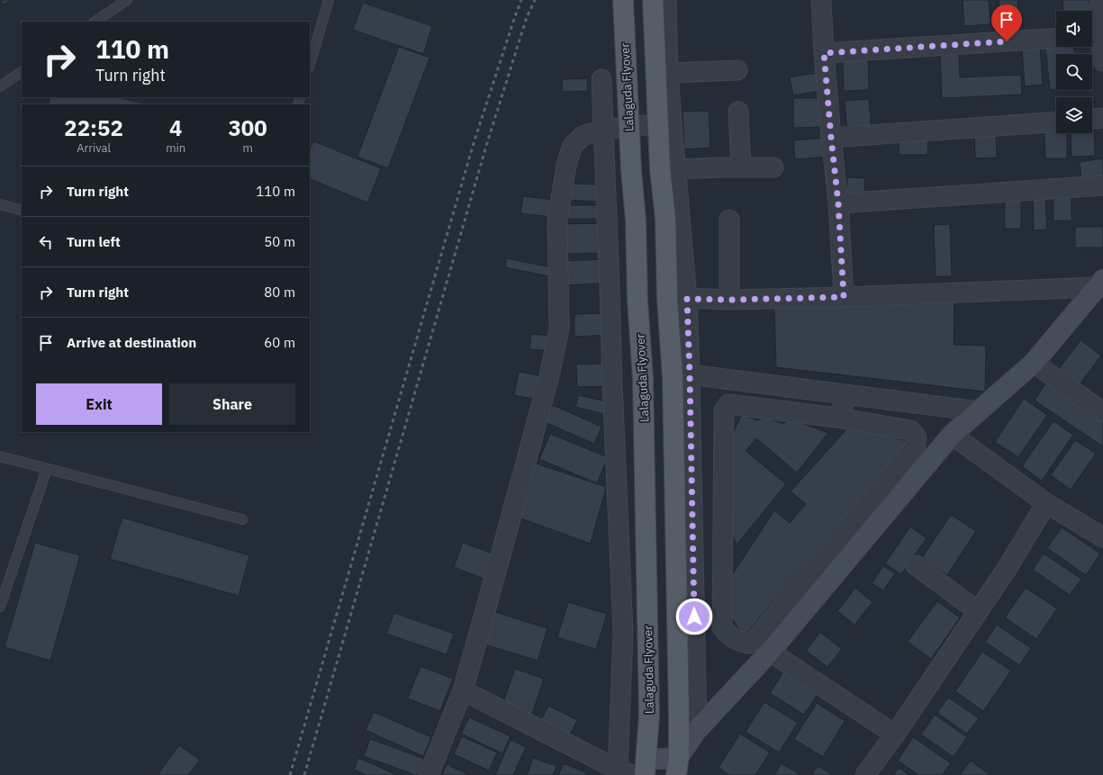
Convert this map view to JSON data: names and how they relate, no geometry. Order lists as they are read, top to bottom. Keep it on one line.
{"streets":{"main road":["Lalaguda Flyover"]},"page":{"turn":["110 m","Turn right"],"eta":["22:52","Arrival","4","min","300","m"],"list":[{"name":"Turn right","value":"110 m"},{"name":"Turn left","value":"50 m"},{"name":"Turn right","value":"80 m"},{"name":"Arrive at destination","value":"60 m"}],"buttons":["Exit","Share"]}}
